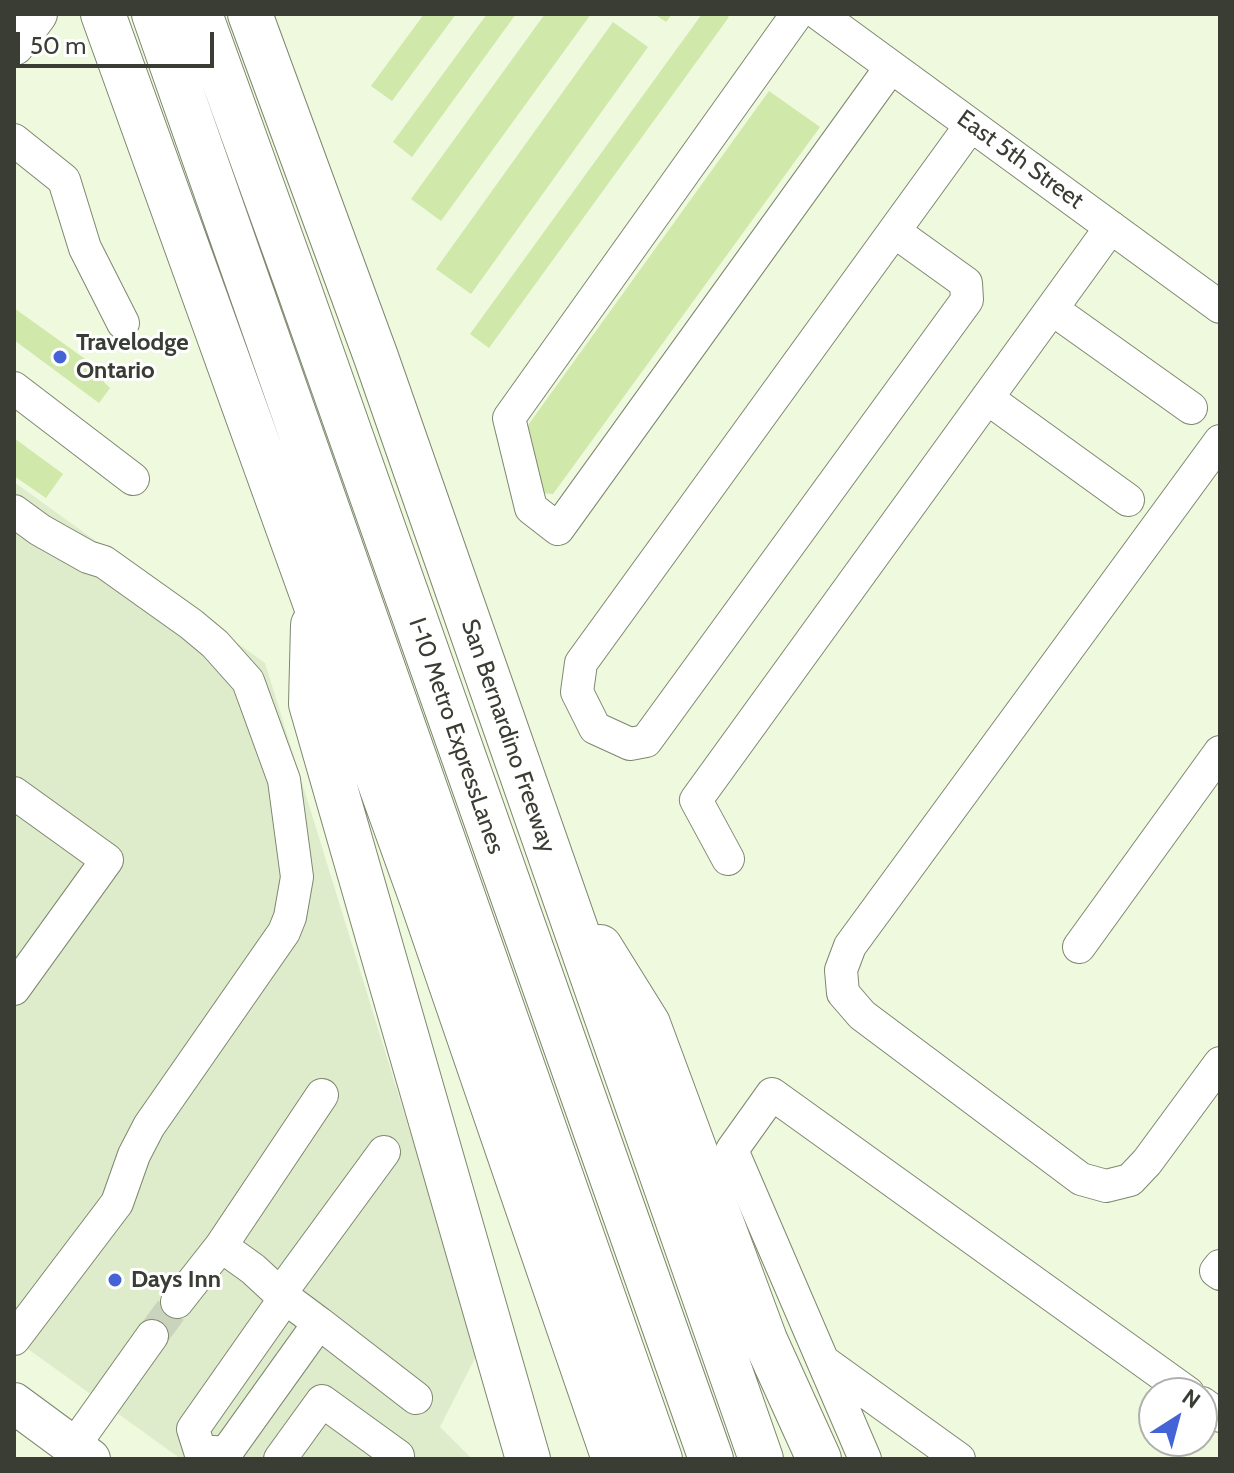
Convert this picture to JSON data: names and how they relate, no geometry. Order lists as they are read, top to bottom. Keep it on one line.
{"streets":{"highway":["I-10 Metro ExpressLanes","San Bernardino Freeway"],"street":["East 5th Street"]},"places":["Travelodge Ontario","Days Inn"],"scale_bar":"50 m","north":"top right"}
